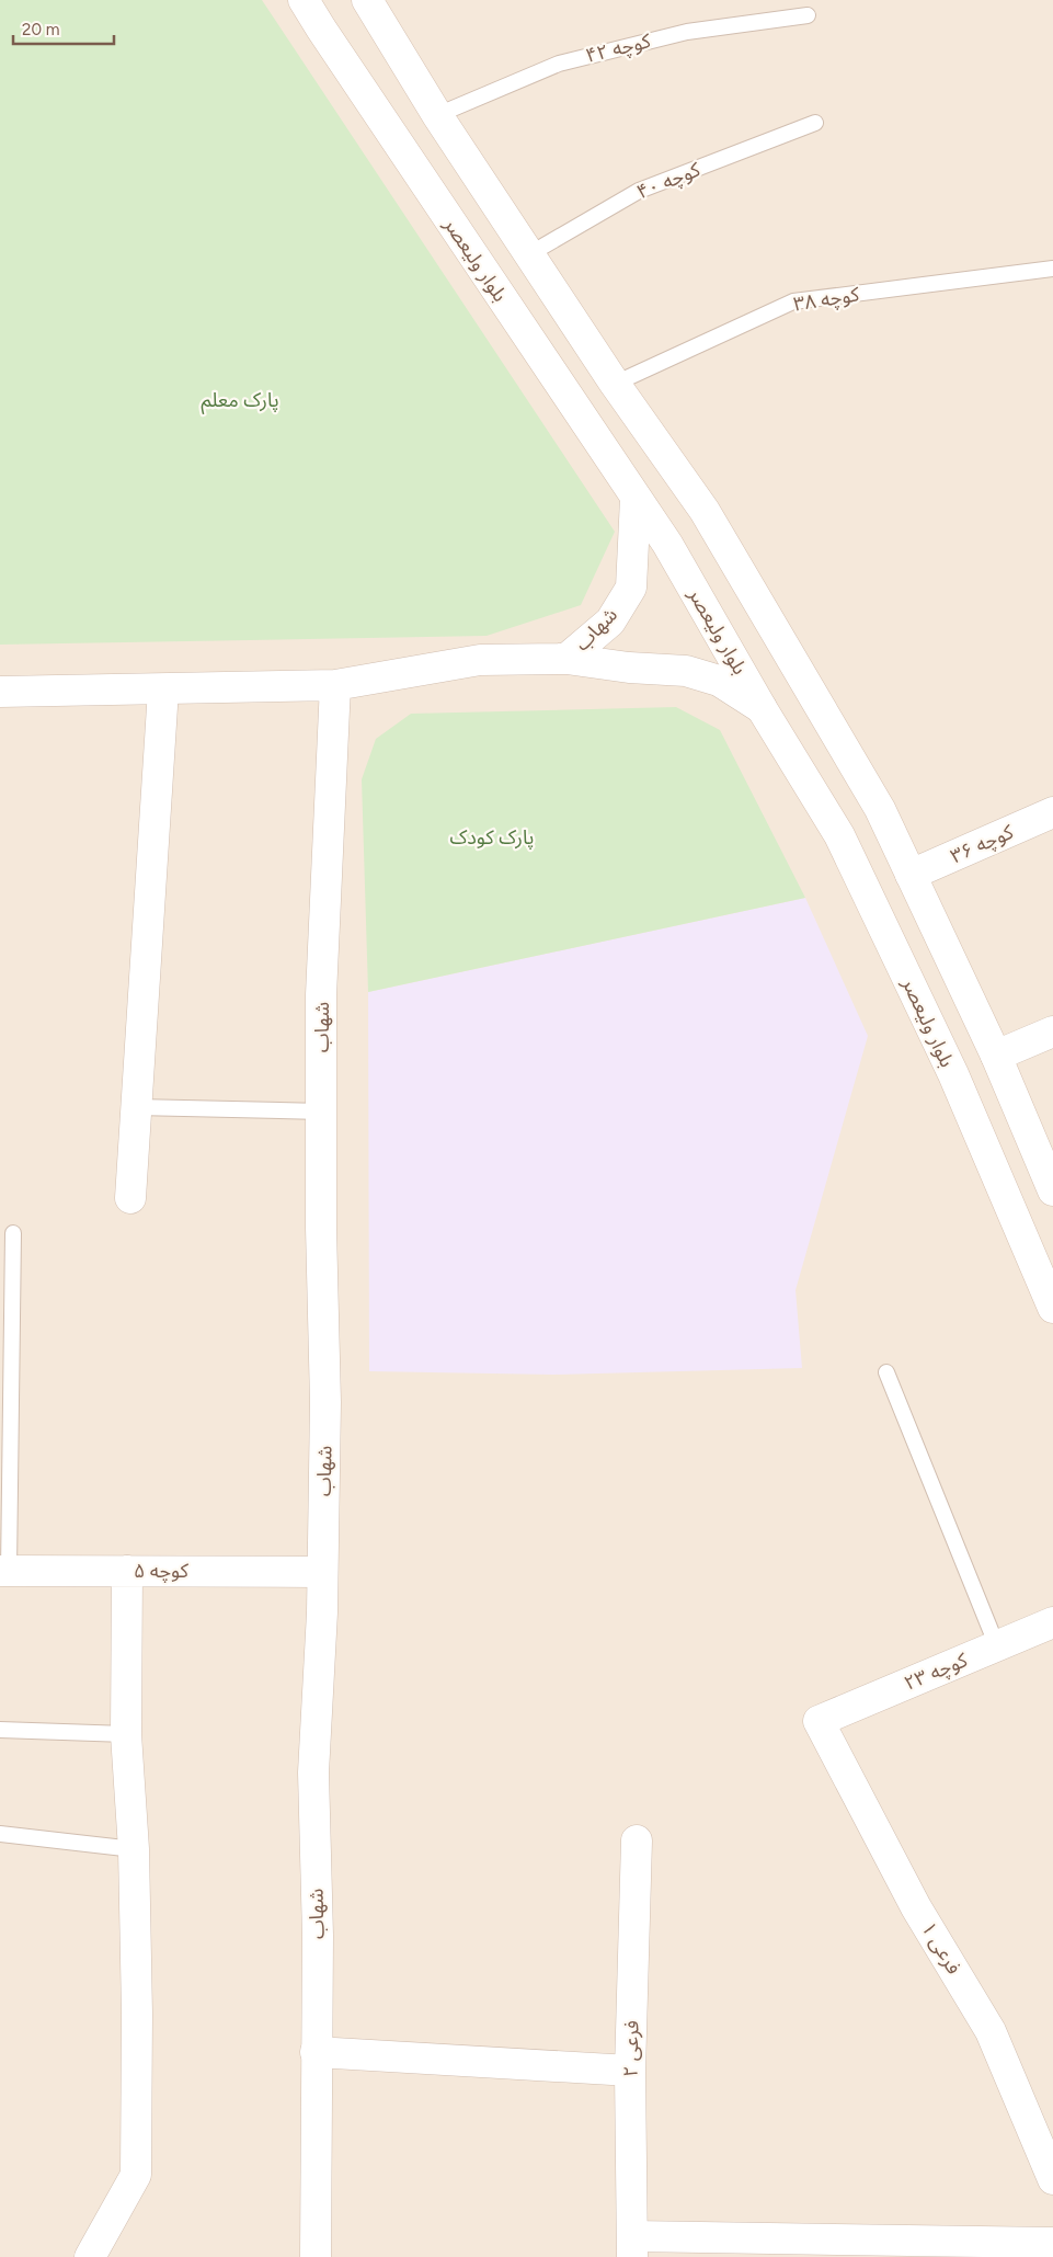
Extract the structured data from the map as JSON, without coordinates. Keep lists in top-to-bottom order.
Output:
{
  "streets": {
    "street": [
      "بلوار ولیعصر",
      "شهاب",
      "۳۶ کوچه",
      "کوچه ۵",
      "کوچه ۲۳",
      "فرعی ۱",
      "فرعی ۲"
    ],
    "lane": ["کوچه ۴۲", "کوچه ۴۰", "کوچه ۳۸"]
  },
  "crossings": [
    ["بلوار ولیعصر", "شهاب"],
    ["شهاب", "کوچه ۵"],
    ["کوچه ۲۳", "فرعی ۱"]
  ],
  "parks": ["پارک معلم", "پارک کودک"],
  "scale_bar": "20 m"
}
